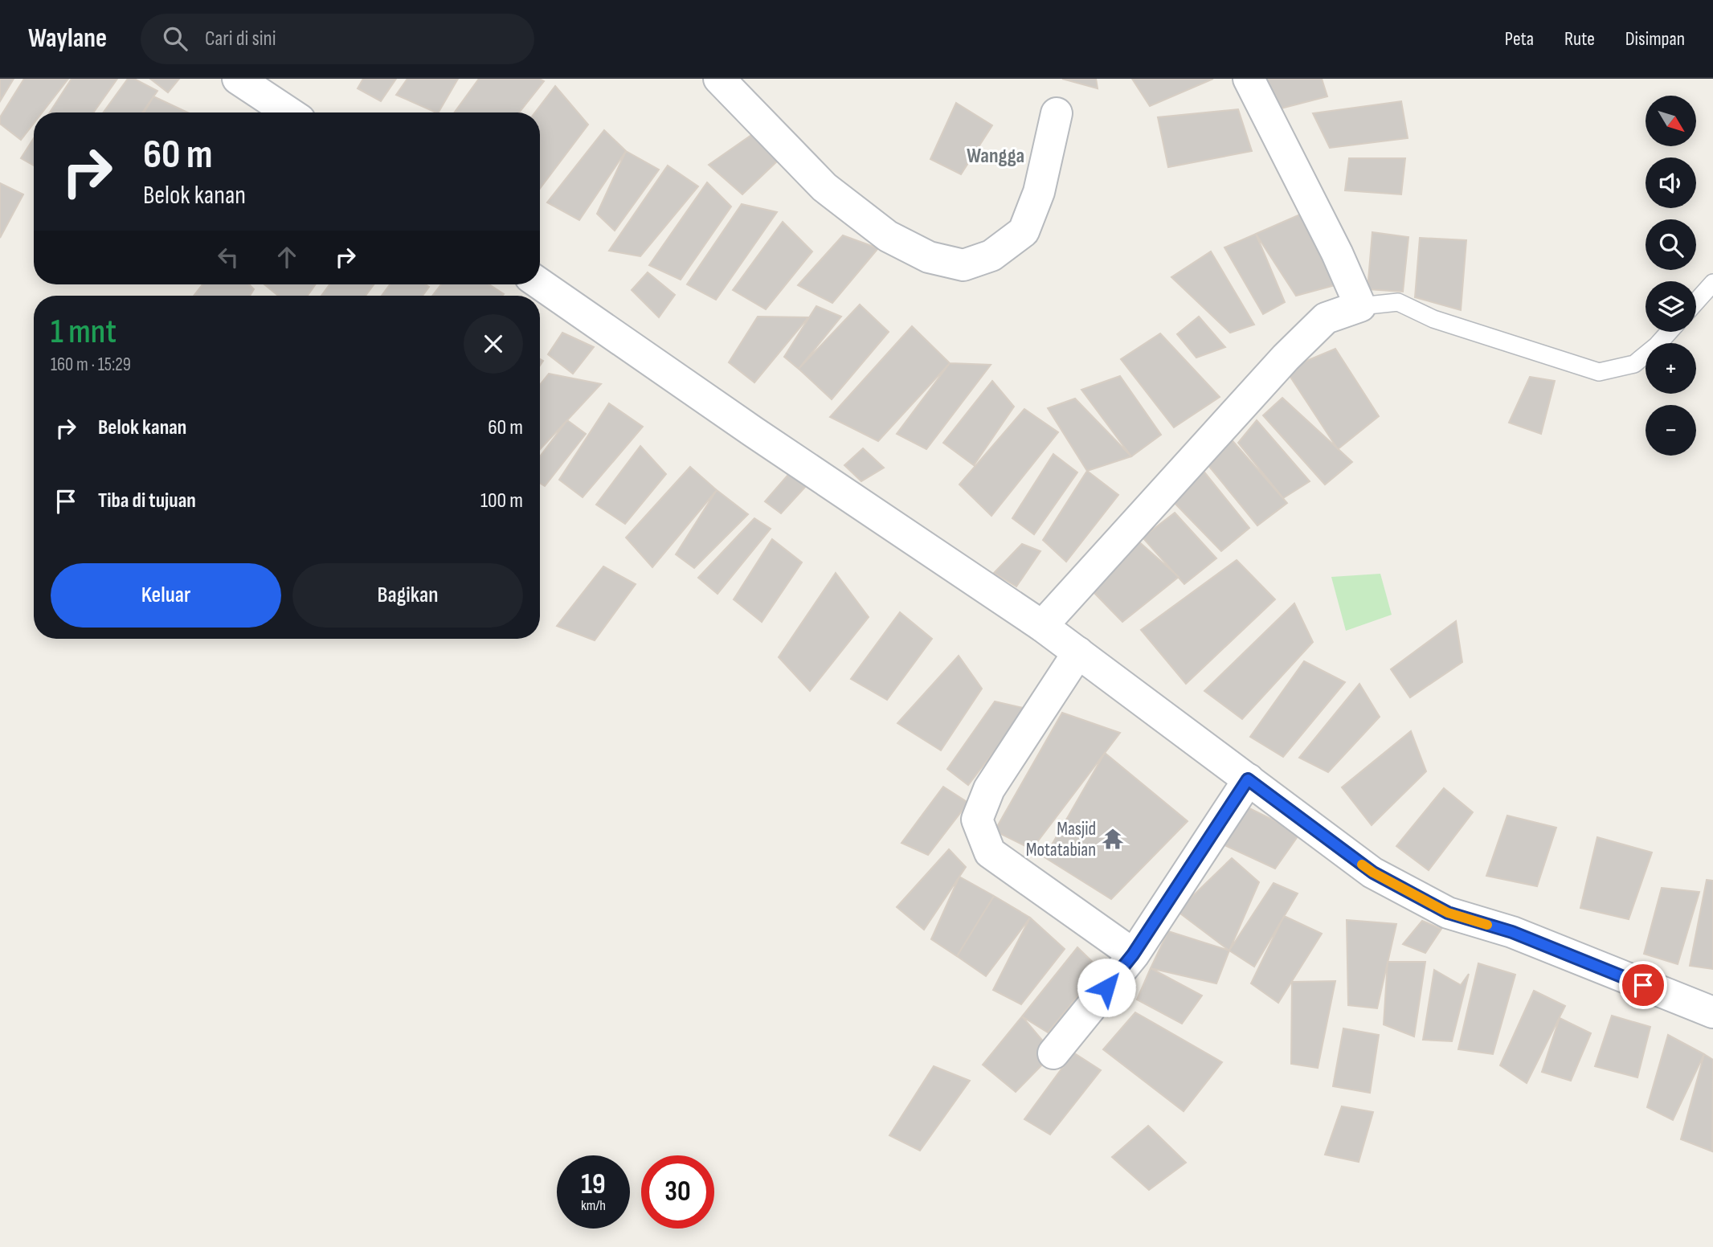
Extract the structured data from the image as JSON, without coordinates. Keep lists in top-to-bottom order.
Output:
{
  "districts": ["Wangga"],
  "places": {
    "temple": ["Masjid Motatabian"]
  },
  "north": "bottom right",
  "page": {
    "header": "Waylane",
    "search": "Cari di sini",
    "nav": ["Peta", "Rute", "Disimpan"],
    "map_buttons": ["+", "−"],
    "turn": ["60 m", "Belok kanan"],
    "heading": ["1 mnt", "160 m · 15:29"],
    "list": [
      {
        "name": "Belok kanan",
        "value": "60 m"
      },
      {
        "name": "Tiba di tujuan",
        "value": "100 m"
      }
    ],
    "buttons": ["Keluar", "Bagikan"],
    "speed": "19 km/h",
    "limit": "30"
  }
}
